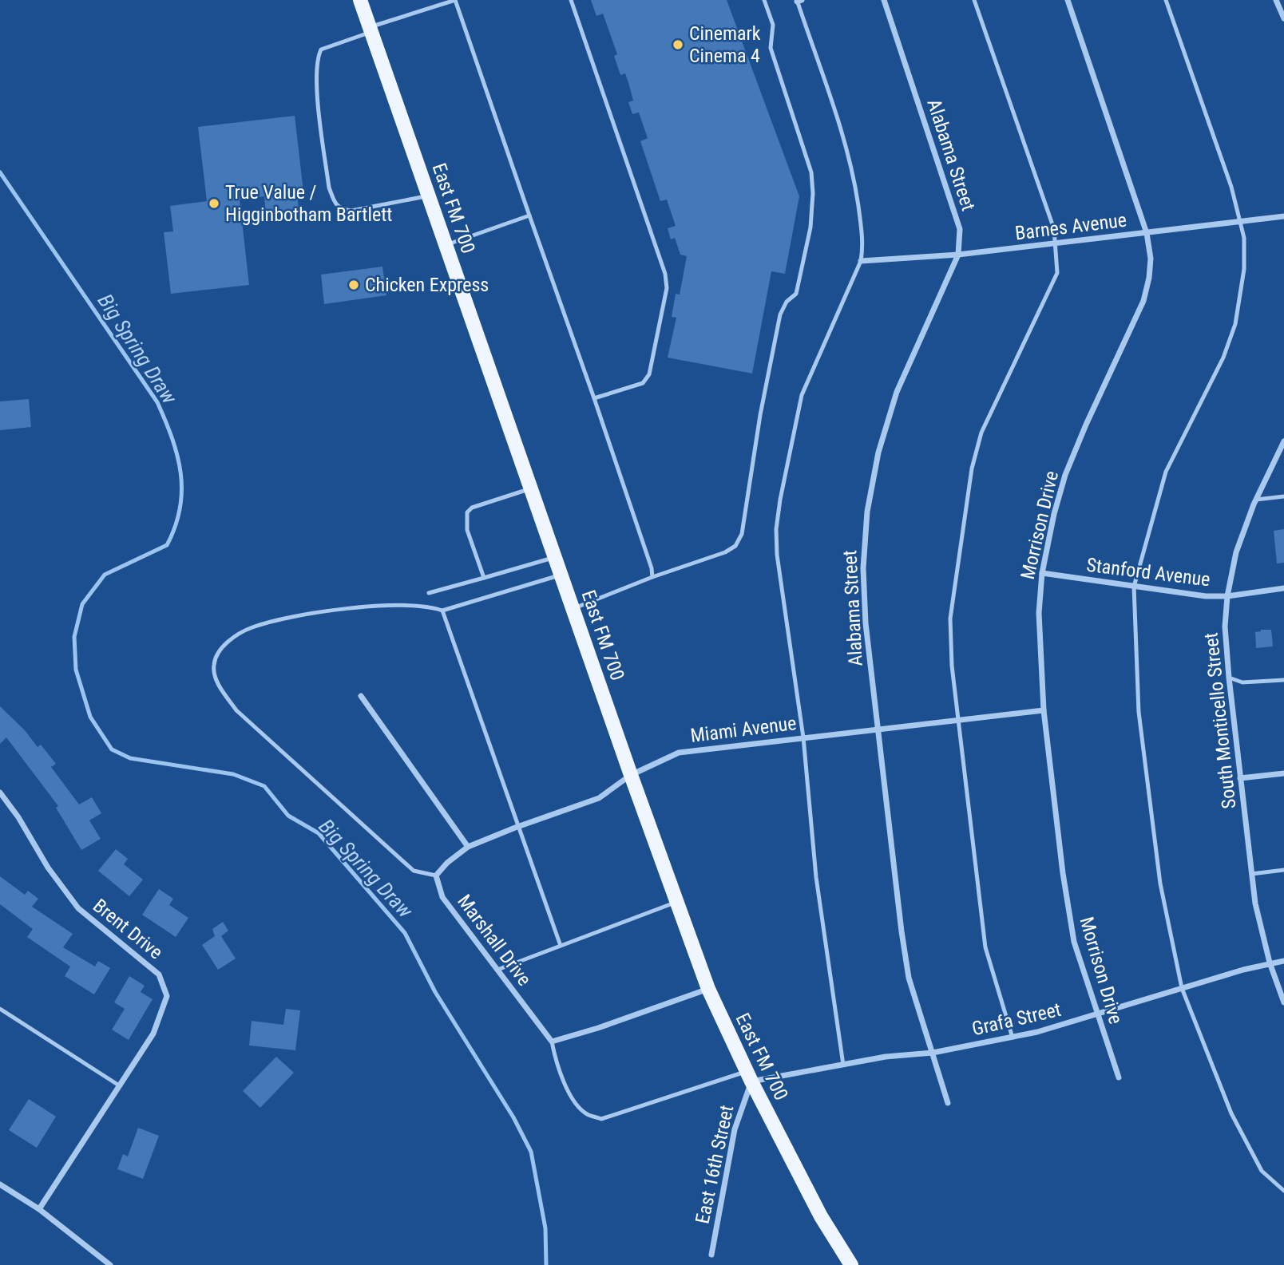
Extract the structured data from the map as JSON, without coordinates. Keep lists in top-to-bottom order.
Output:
{
  "streets": {
    "main road": ["East FM 700"],
    "street": [
      "Alabama Street",
      "Barnes Avenue",
      "Morrison Drive",
      "Stanford Avenue",
      "South Monticello Street",
      "Miami Avenue",
      "Brent Drive",
      "Marshall Drive",
      "Grafa Street",
      "East 16th Street"
    ]
  },
  "crossings": [
    ["Alabama Street", "Barnes Avenue"],
    ["Alabama Street", "Miami Avenue"],
    ["Alabama Street", "Grafa Street"],
    ["East FM 700", "Miami Avenue"],
    ["East FM 700", "Grafa Street"],
    ["East FM 700", "East 16th Street"],
    ["Barnes Avenue", "Morrison Drive"],
    ["Morrison Drive", "Stanford Avenue"],
    ["Morrison Drive", "Miami Avenue"],
    ["Morrison Drive", "Grafa Street"],
    ["Stanford Avenue", "South Monticello Street"],
    ["South Monticello Street", "Grafa Street"],
    ["Grafa Street", "East 16th Street"]
  ],
  "water": ["Big Spring Draw"],
  "places": ["Cinemark Cinema 4", "True Value / Higginbotham Bartlett", "Chicken Express"]
}
